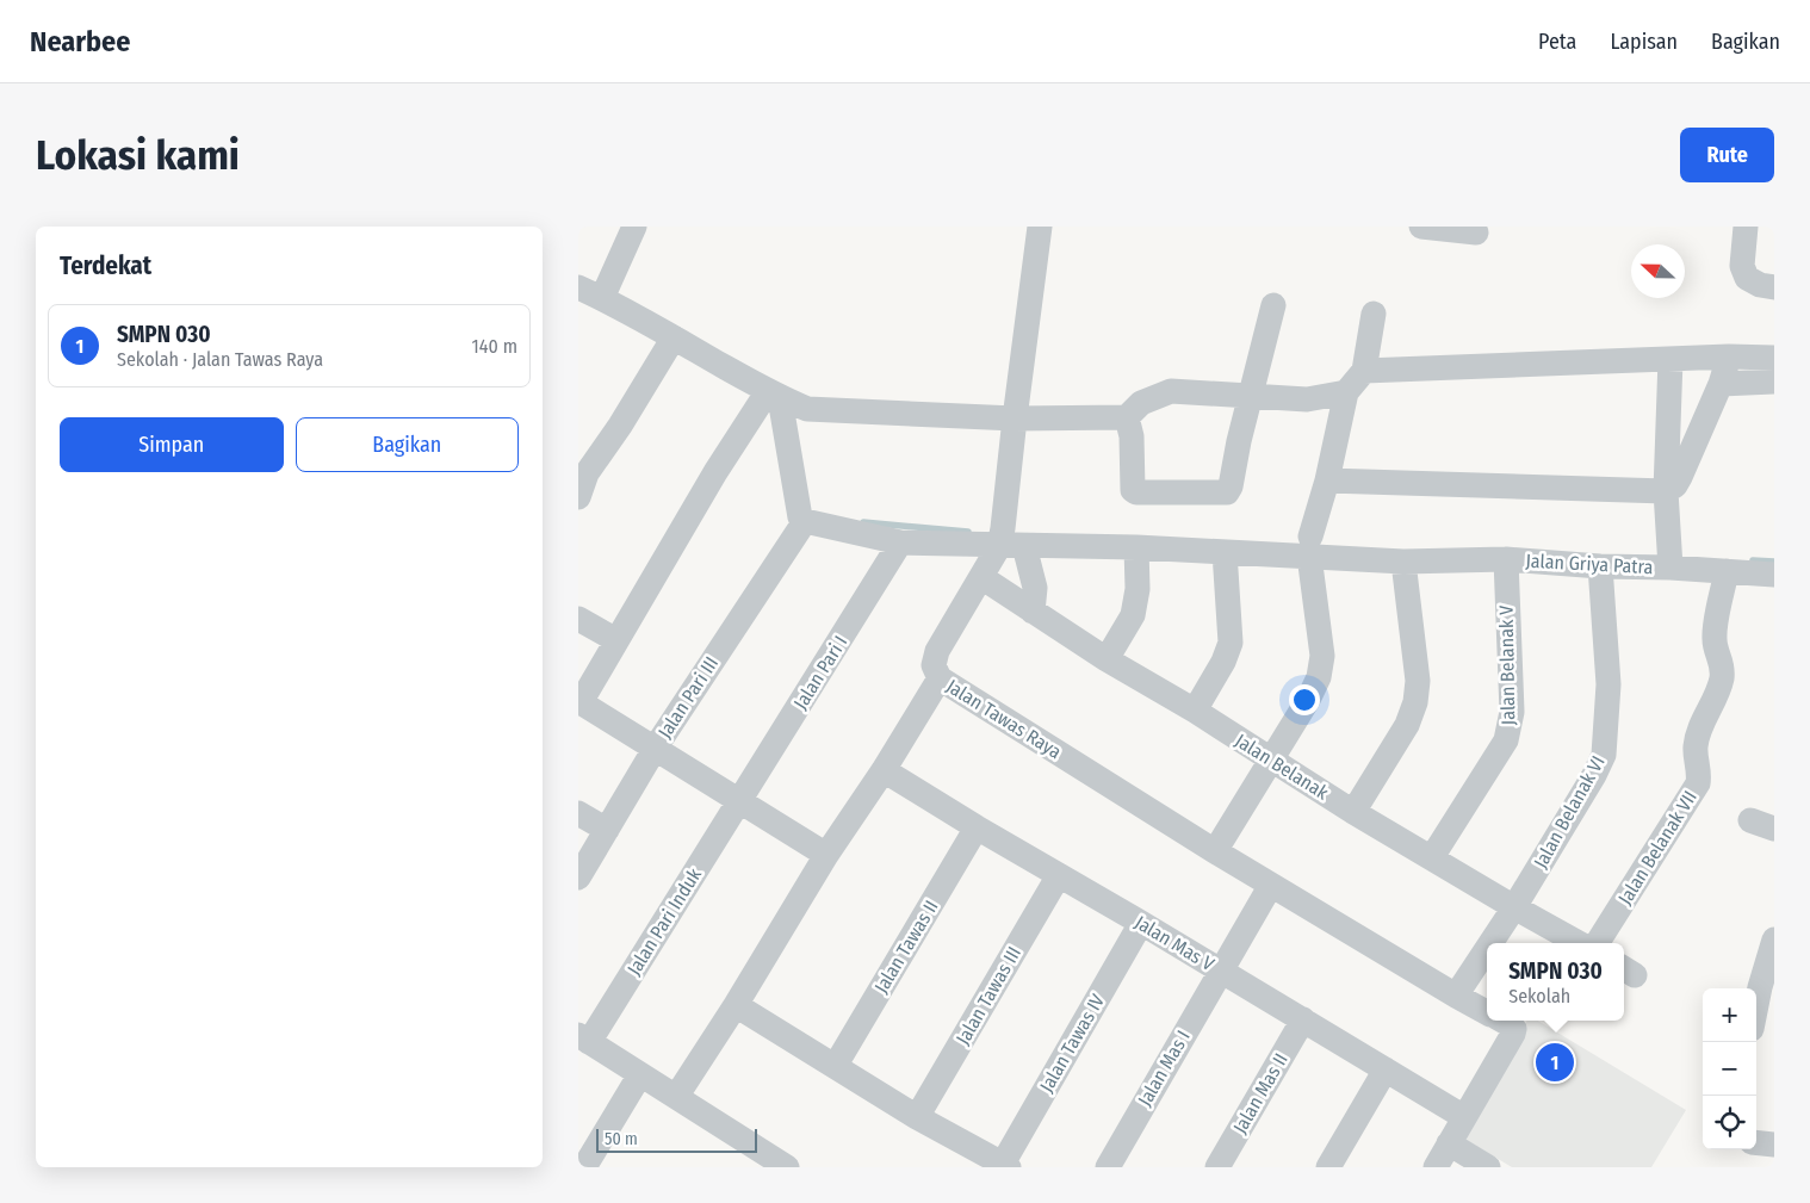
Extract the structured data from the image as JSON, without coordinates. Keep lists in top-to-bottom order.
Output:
{
  "streets": {
    "street": [
      "Jalan Griya Patra",
      "Jalan Belanak V",
      "Jalan Pari I",
      "Jalan Pari III",
      "Jalan Tawas Raya",
      "Jalan Belanak",
      "Jalan Belanak VI",
      "Jalan Belanak VII",
      "Jalan Pari Induk",
      "Jalan Mas V",
      "Jalan Tawas II",
      "Jalan Tawas III",
      "Jalan Tawas IV",
      "Jalan Mas I",
      "Jalan Mas II"
    ]
  },
  "crossings": [
    ["Jalan Griya Patra", "Jalan Belanak V"],
    ["Jalan Griya Patra", "Jalan Pari I"],
    ["Jalan Griya Patra", "Jalan Pari III"],
    ["Jalan Griya Patra", "Jalan Belanak VI"],
    ["Jalan Griya Patra", "Jalan Belanak VII"],
    ["Jalan Belanak V", "Jalan Belanak"],
    ["Jalan Pari I", "Jalan Pari Induk"],
    ["Jalan Tawas Raya", "Jalan Belanak VI"],
    ["Jalan Tawas Raya", "Jalan Mas V"],
    ["Jalan Tawas Raya", "Jalan Mas I"],
    ["Jalan Belanak", "Jalan Belanak VI"],
    ["Jalan Mas V", "Jalan Tawas II"],
    ["Jalan Mas V", "Jalan Tawas III"],
    ["Jalan Mas V", "Jalan Tawas IV"],
    ["Jalan Mas V", "Jalan Mas I"],
    ["Jalan Mas V", "Jalan Mas II"]
  ],
  "scale_bar": "50 m",
  "north": "left",
  "page": {
    "header": "Nearbee",
    "nav": ["Peta", "Lapisan", "Bagikan"],
    "buttons": [
      "Rute",
      ["Simpan", "Bagikan"]
    ],
    "title": "Lokasi kami",
    "heading": "Terdekat",
    "list": [
      {
        "mark": "1",
        "name": "SMPN 030",
        "note": "Sekolah · Jalan Tawas Raya",
        "value": "140 m"
      }
    ],
    "popup": ["SMPN 030", "Sekolah"],
    "map_buttons": ["+", "−"],
    "pins": "1",
    "scale": "50 m"
  }
}
